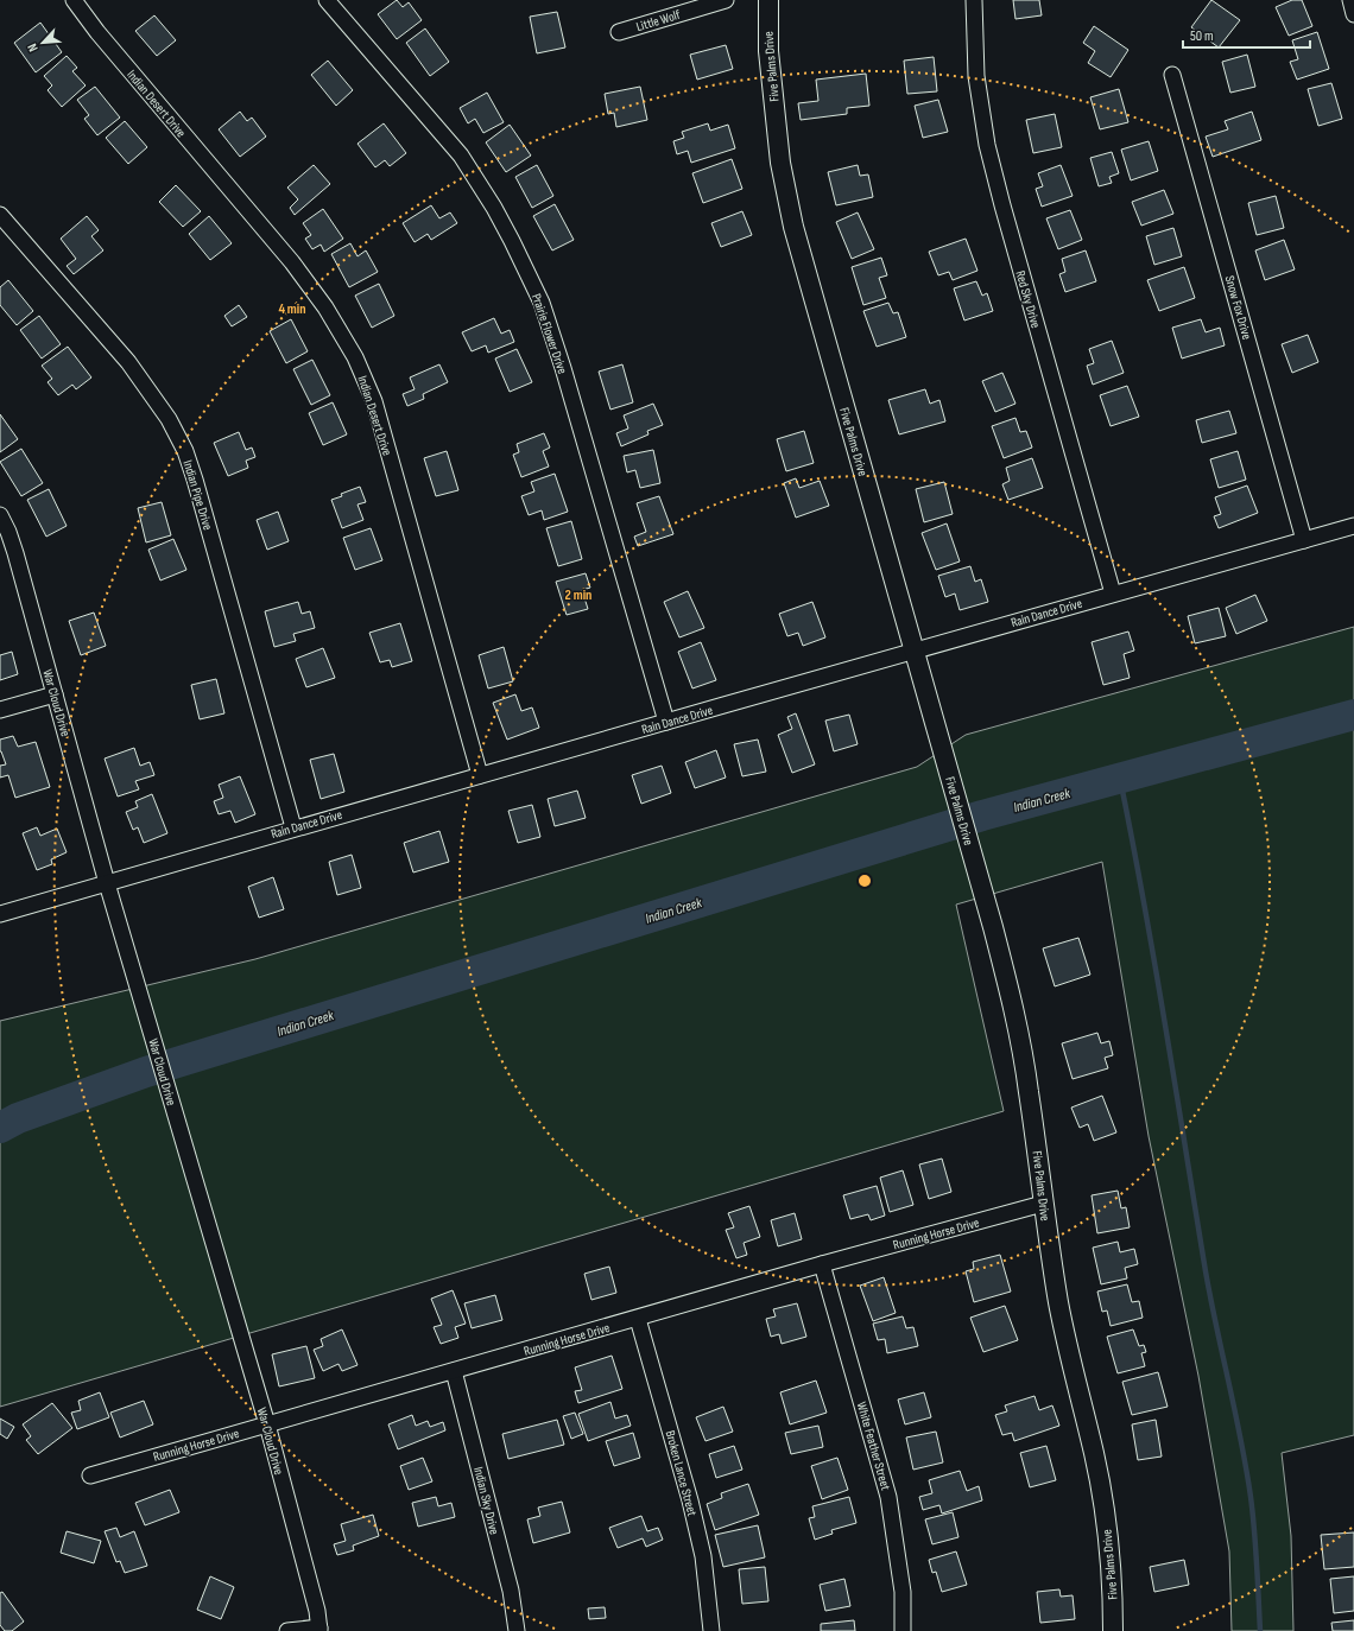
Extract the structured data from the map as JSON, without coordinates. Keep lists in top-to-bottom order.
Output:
{
  "streets": {
    "street": [
      "Little Wolf",
      "Five Palms Drive",
      "Indian Desert Drive",
      "Red Sky Drive",
      "Snow Fox Drive",
      "Prairie Flower Drive",
      "Indian Pipe Drive",
      "Rain Dance Drive",
      "War Cloud Drive",
      "Running Horse Drive",
      "White Feather Street",
      "Broken Lance Street",
      "Indian Sky Drive"
    ]
  },
  "crossings": [
    ["Five Palms Drive", "Rain Dance Drive"],
    ["Five Palms Drive", "Running Horse Drive"],
    ["Indian Desert Drive", "Rain Dance Drive"],
    ["Red Sky Drive", "Rain Dance Drive"],
    ["Snow Fox Drive", "Rain Dance Drive"],
    ["Prairie Flower Drive", "Rain Dance Drive"],
    ["Indian Pipe Drive", "Rain Dance Drive"],
    ["Rain Dance Drive", "War Cloud Drive"],
    ["War Cloud Drive", "Running Horse Drive"],
    ["Running Horse Drive", "White Feather Street"],
    ["Running Horse Drive", "Broken Lance Street"],
    ["Running Horse Drive", "Indian Sky Drive"]
  ],
  "water": ["Indian Creek"],
  "scale_bar": "50 m",
  "north": "bottom left",
  "rings": ["4 min", "2 min"]
}
